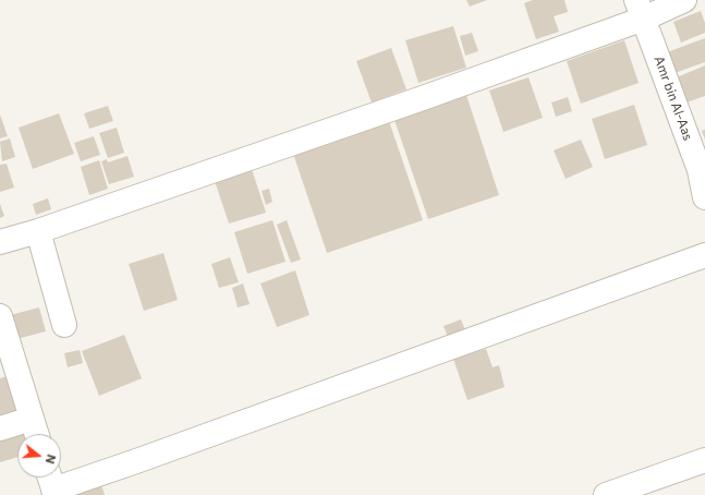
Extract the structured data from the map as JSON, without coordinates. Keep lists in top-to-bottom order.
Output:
{
  "streets": {
    "street": ["Amr bin Al-Aas"]
  },
  "north": "right"
}
